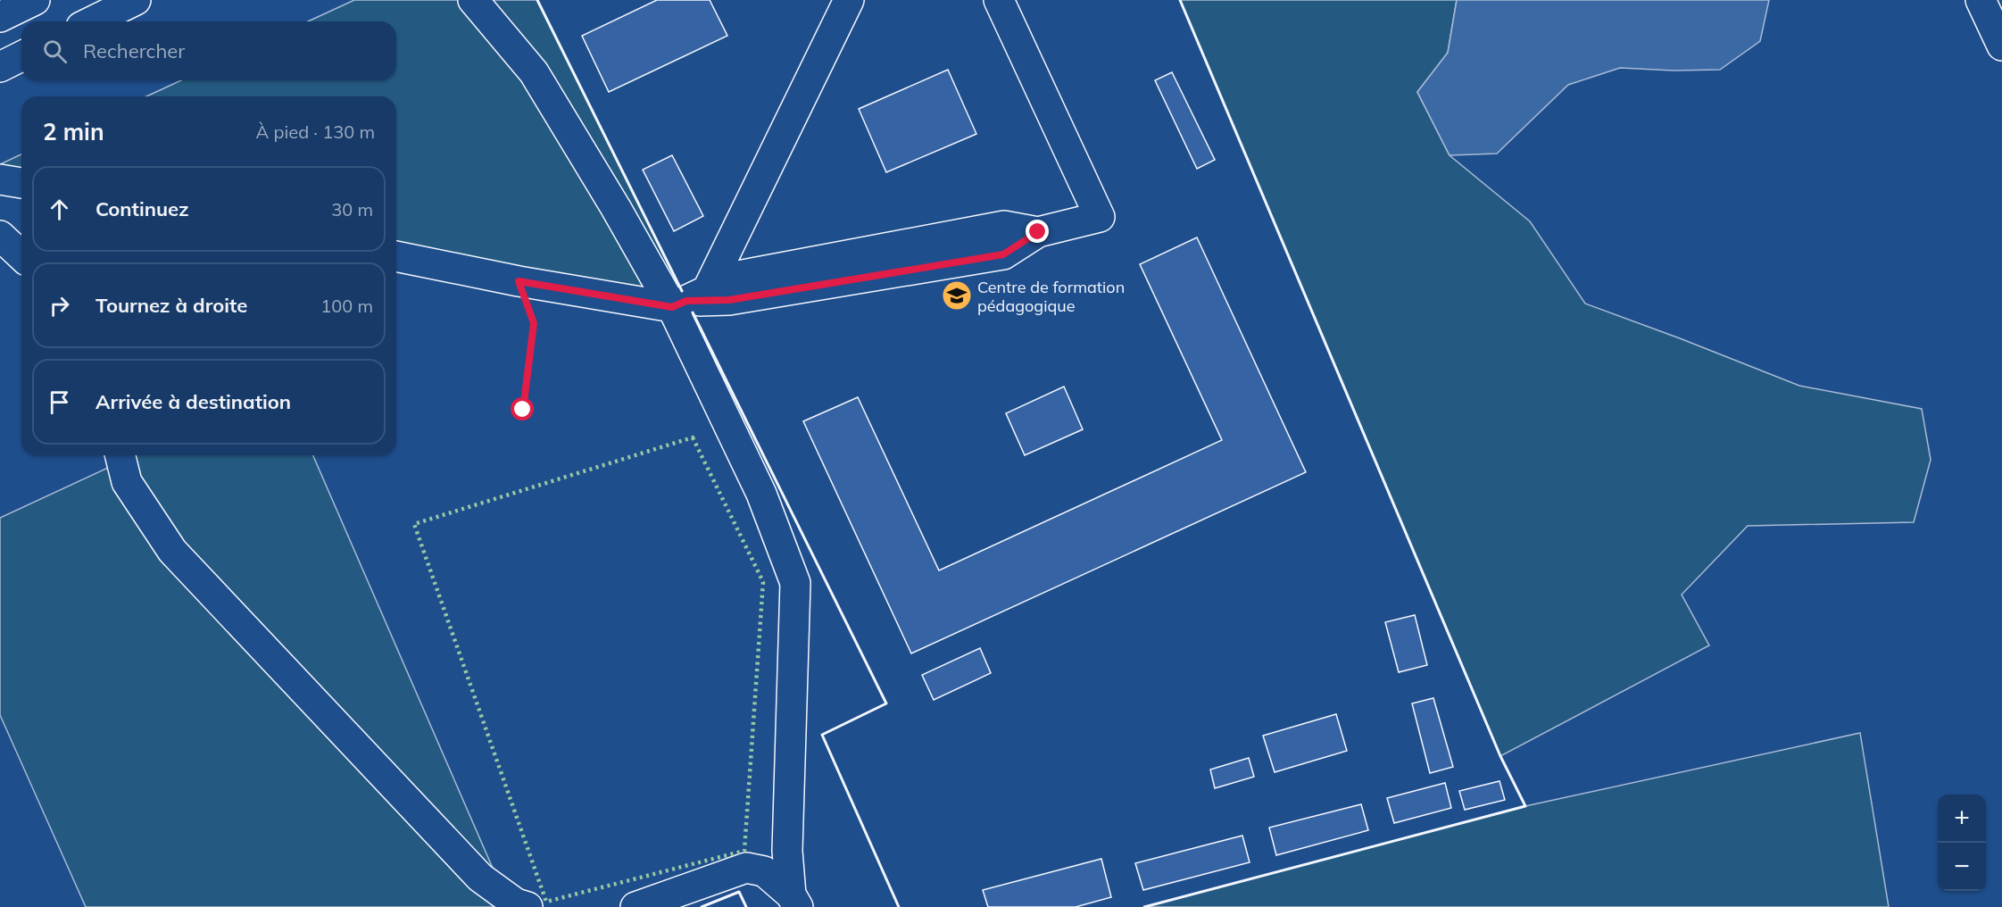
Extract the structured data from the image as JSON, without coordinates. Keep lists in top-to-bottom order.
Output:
{
  "places": {
    "school or university": ["Centre de formation pédagogique"]
  },
  "page": {
    "search": "Rechercher",
    "heading": ["2 min", "À pied · 130 m"],
    "list": [
      ["Continuez", "30 m"],
      ["Tournez à droite", "100 m"],
      "Arrivée à destination"
    ],
    "map_buttons": ["+", "−"]
  }
}
